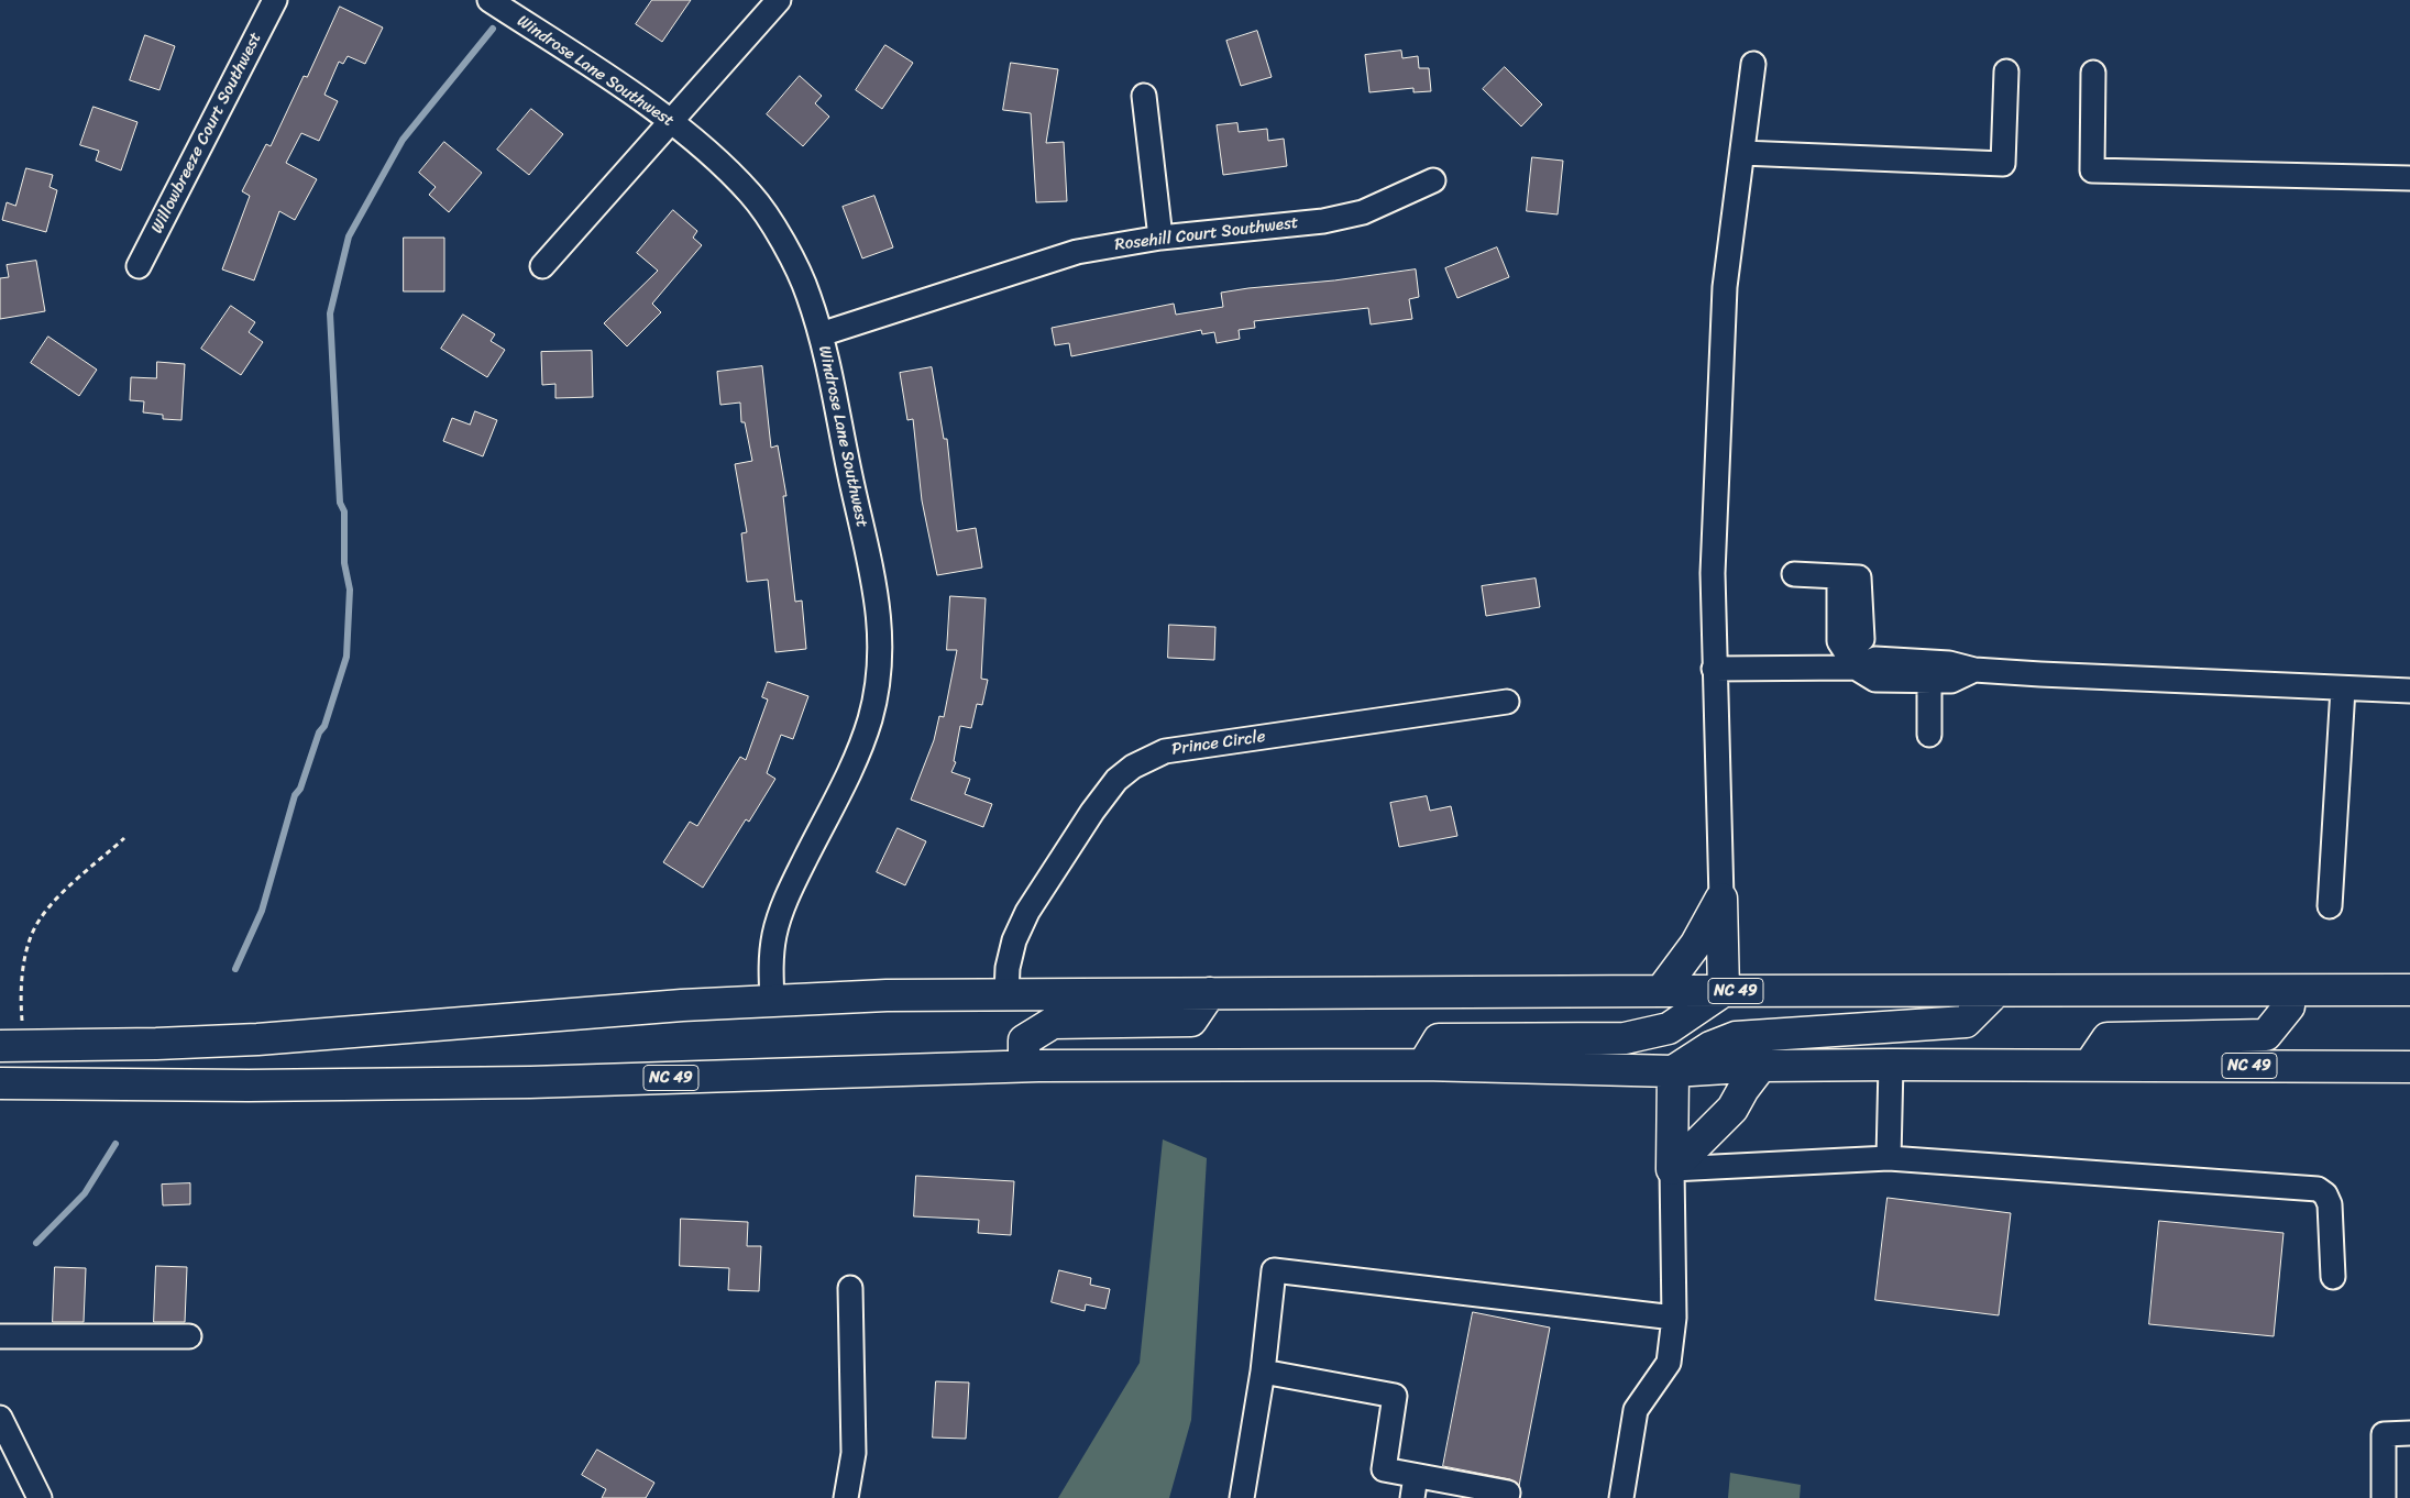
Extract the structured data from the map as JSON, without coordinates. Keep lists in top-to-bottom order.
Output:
{
  "streets": {
    "highway": ["NC 49"],
    "street": [
      "Windrose Lane Southwest",
      "Willowbreeze Court Southwest",
      "Rosehill Court Southwest",
      "Prince Circle"
    ]
  },
  "crossings": [
    ["Windrose Lane Southwest", "Rosehill Court Southwest"],
    ["Windrose Lane Southwest", "NC 49"],
    ["Prince Circle", "NC 49"]
  ]
}
